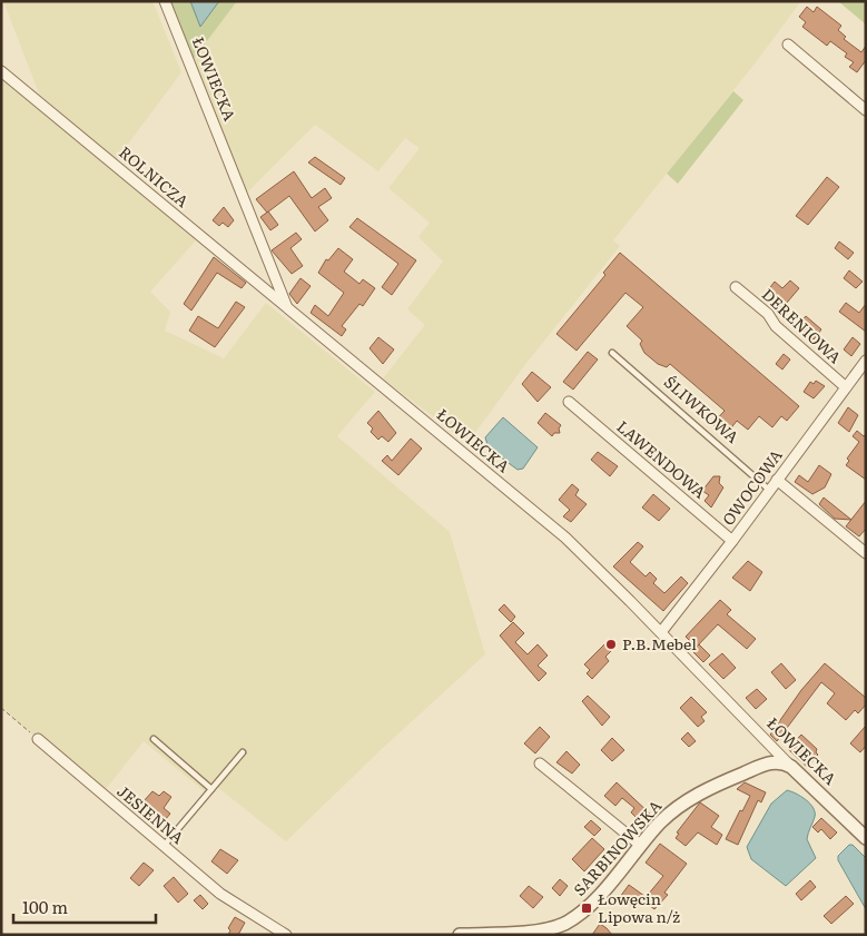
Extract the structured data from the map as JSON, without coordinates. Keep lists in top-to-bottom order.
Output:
{
  "streets": {
    "street": [
      "ŁOWIECKA",
      "ROLNICZA",
      "DERENIOWA",
      "LAWENDOWA",
      "OWOCOWA",
      "JESIENNA",
      "SARBINOWSKA"
    ],
    "lane": ["ŚLIWKOWA"]
  },
  "crossings": [
    ["ŁOWIECKA", "ROLNICZA"],
    ["ŁOWIECKA", "OWOCOWA"],
    ["ŁOWIECKA", "SARBINOWSKA"],
    ["DERENIOWA", "OWOCOWA"],
    ["ŚLIWKOWA", "OWOCOWA"],
    ["LAWENDOWA", "OWOCOWA"]
  ],
  "places": {
    "other": ["P.B.Mebel"],
    "transit": ["Łowęcin Lipowa n/ż"]
  },
  "scale_bar": "100 m"
}
